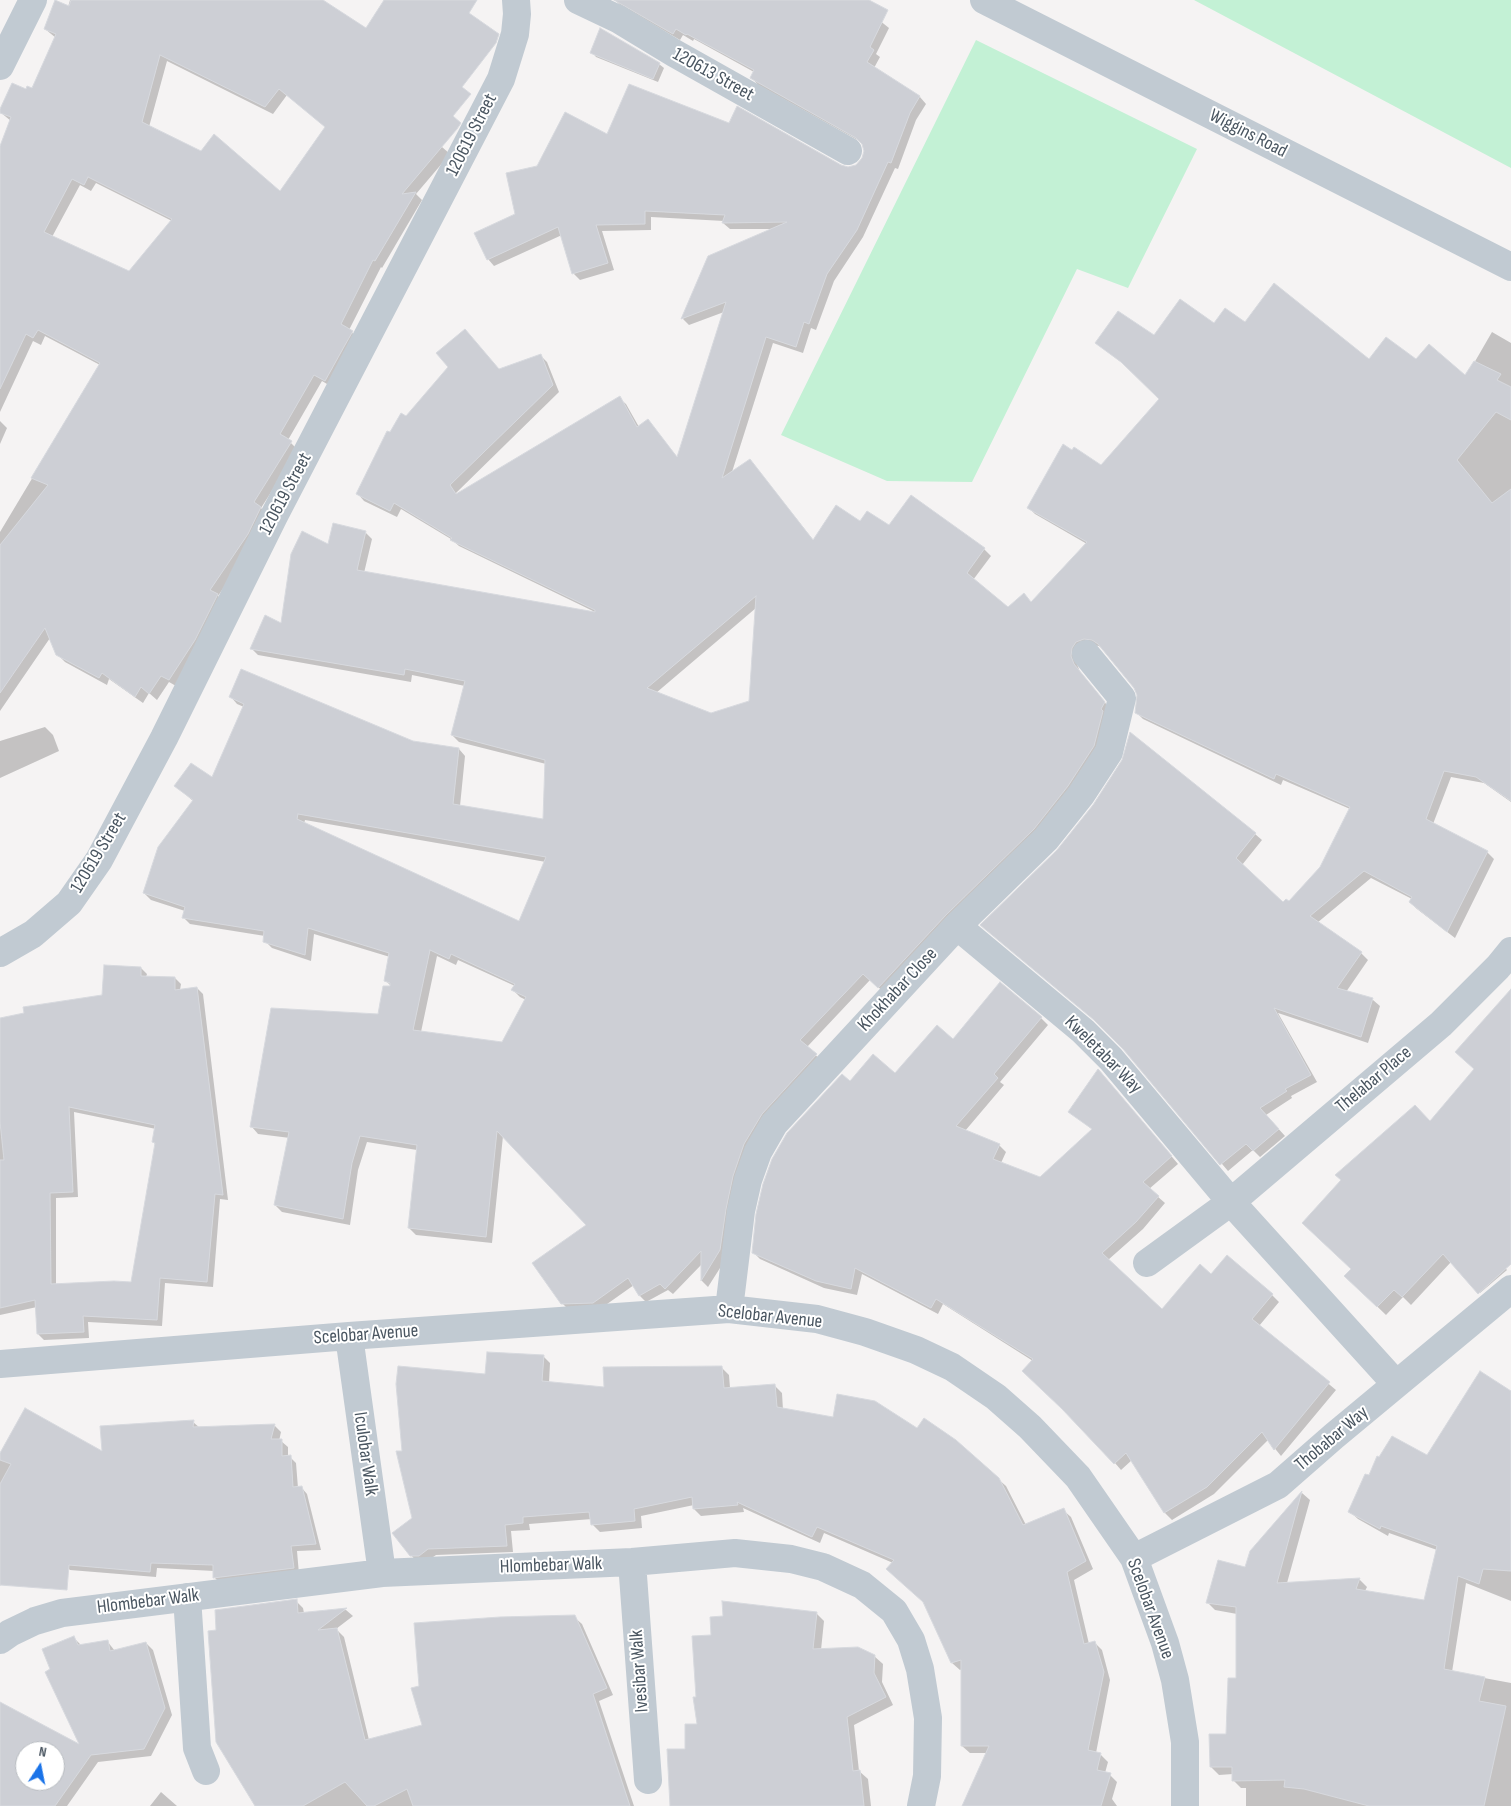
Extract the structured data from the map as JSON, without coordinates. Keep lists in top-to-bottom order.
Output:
{
  "streets": {
    "street": [
      "120613 Street",
      "Wiggins Road",
      "120619 Street",
      "Khokhabar Close",
      "Kweletabar Way",
      "Thelabar Place",
      "Scelobar Avenue",
      "Thobabar Way",
      "Iculobar Walk",
      "Hlombebar Walk",
      "Ivesibar Walk"
    ]
  },
  "crossings": [
    ["Khokhabar Close", "Kweletabar Way"],
    ["Khokhabar Close", "Scelobar Avenue"],
    ["Kweletabar Way", "Thelabar Place"],
    ["Scelobar Avenue", "Thobabar Way"],
    ["Scelobar Avenue", "Iculobar Walk"],
    ["Iculobar Walk", "Hlombebar Walk"],
    ["Hlombebar Walk", "Ivesibar Walk"]
  ],
  "north": "top"
}
